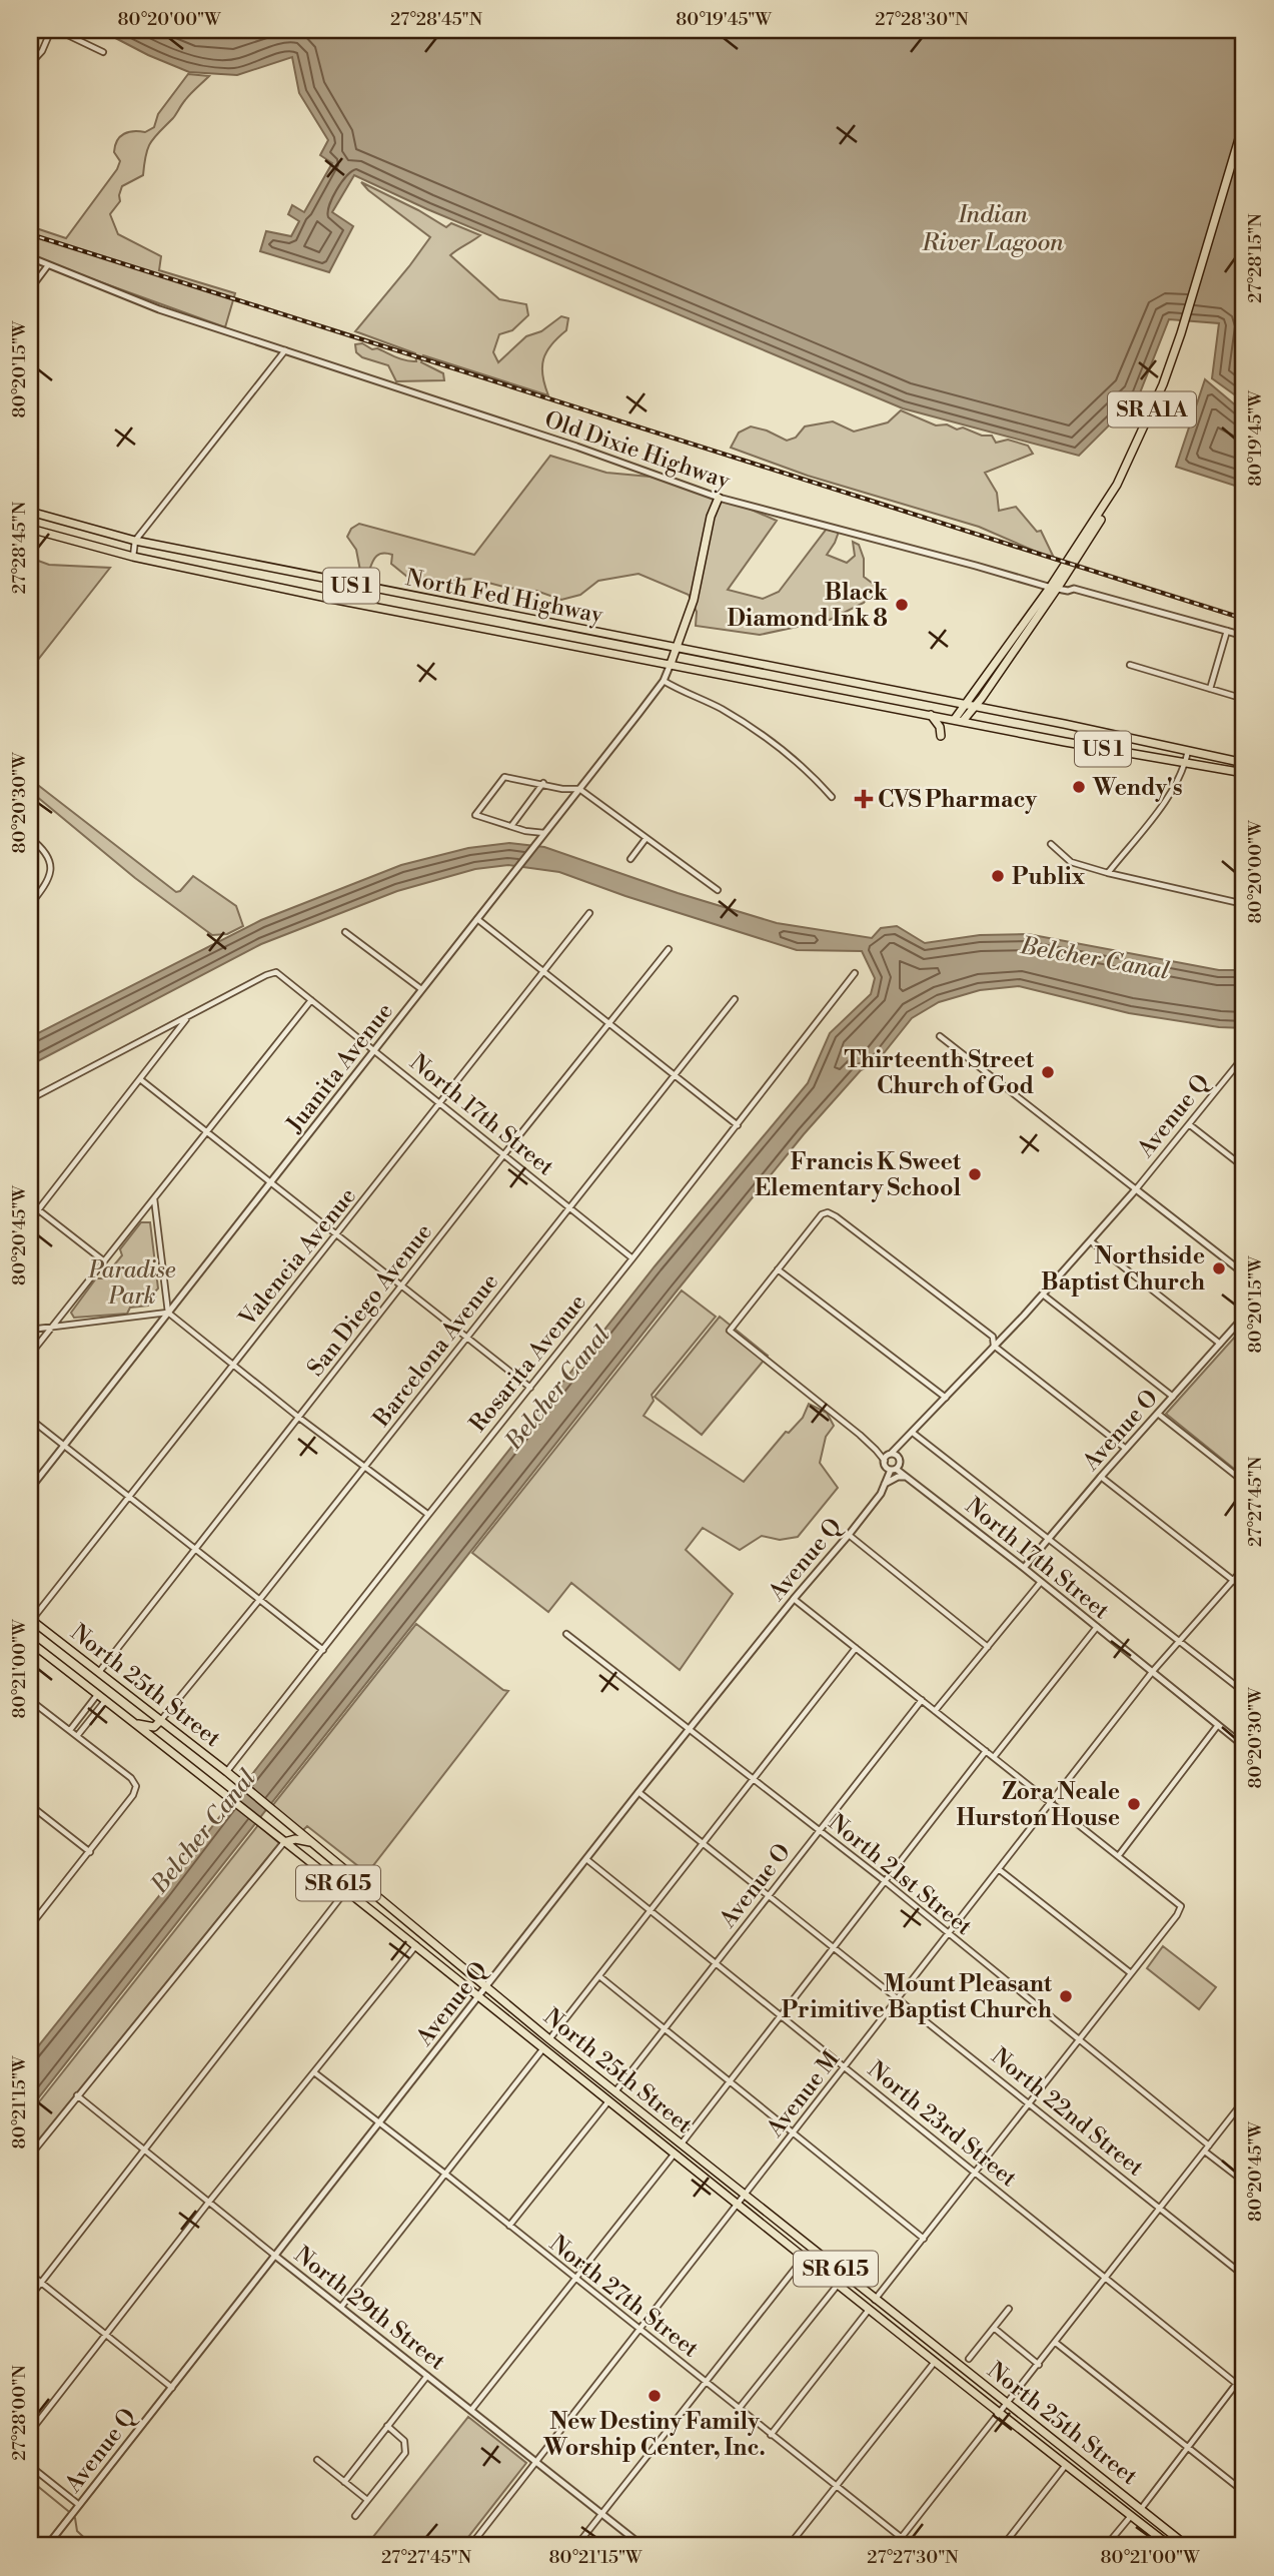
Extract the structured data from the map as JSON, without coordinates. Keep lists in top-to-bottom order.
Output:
{
  "streets": {
    "main road": [
      "SR A1A",
      "US 1",
      "North Fed Highway",
      "North 25th Street",
      "SR 615"
    ],
    "street": [
      "Old Dixie Highway",
      "Juanita Avenue",
      "North 17th Street",
      "Avenue Q",
      "Valencia Avenue",
      "San Diego Avenue",
      "Barcelona Avenue",
      "Rosarita Avenue",
      "Avenue O",
      "North 21st Street",
      "Avenue M",
      "North 22nd Street",
      "North 23rd Street",
      "North 27th Street",
      "North 29th Street"
    ]
  },
  "crossings": [
    ["SR A1A", "US 1"],
    ["SR A1A", "North Fed Highway"],
    ["US 1", "North Fed Highway"],
    ["North Fed Highway", "Juanita Avenue"],
    ["Juanita Avenue", "North 17th Street"],
    ["North 17th Street", "Avenue Q"],
    ["North 17th Street", "Valencia Avenue"],
    ["North 17th Street", "San Diego Avenue"],
    ["North 17th Street", "Barcelona Avenue"],
    ["North 17th Street", "Rosarita Avenue"],
    ["North 17th Street", "Avenue O"],
    ["North 17th Street", "Avenue M"],
    ["Avenue Q", "North 25th Street"],
    ["Avenue Q", "North 21st Street"],
    ["Avenue Q", "North 22nd Street"],
    ["Avenue Q", "North 23rd Street"],
    ["Avenue Q", "North 27th Street"],
    ["Avenue Q", "North 29th Street"],
    ["Valencia Avenue", "North 25th Street"],
    ["San Diego Avenue", "North 25th Street"],
    ["Barcelona Avenue", "North 25th Street"],
    ["Rosarita Avenue", "North 25th Street"],
    ["Avenue O", "North 25th Street"],
    ["Avenue O", "North 21st Street"],
    ["Avenue O", "North 22nd Street"],
    ["Avenue O", "North 23rd Street"],
    ["North 25th Street", "Avenue M"],
    ["North 21st Street", "Avenue M"],
    ["Avenue M", "North 22nd Street"],
    ["Avenue M", "North 23rd Street"],
    ["Avenue M", "North 27th Street"],
    ["Avenue M", "North 29th Street"]
  ],
  "water": ["Indian River Lagoon", "Belcher Canal"],
  "parks": ["Paradise Park"],
  "places": {
    "other": [
      "Black Diamond Ink 8",
      "Wendy's",
      "Publix",
      "Thirteenth Street Church of God",
      "Francis K Sweet Elementary School",
      "Northside Baptist Church",
      "Zora Neale Hurston House",
      "Mount Pleasant Primitive Baptist Church",
      "New Destiny Family Worship Center, Inc."
    ],
    "health": ["CVS Pharmacy"]
  },
  "coordinates": [
    "80°20'00\"W",
    "27°28'45\"N",
    "80°19'45\"W",
    "27°28'30\"N",
    "27°28'15\"N",
    "80°20'15\"W",
    "80°20'30\"W",
    "80°20'45\"W",
    "27°27'45\"N",
    "80°21'00\"W",
    "80°21'15\"W",
    "27°28'00\"N",
    "27°27'30\"N"
  ]
}
